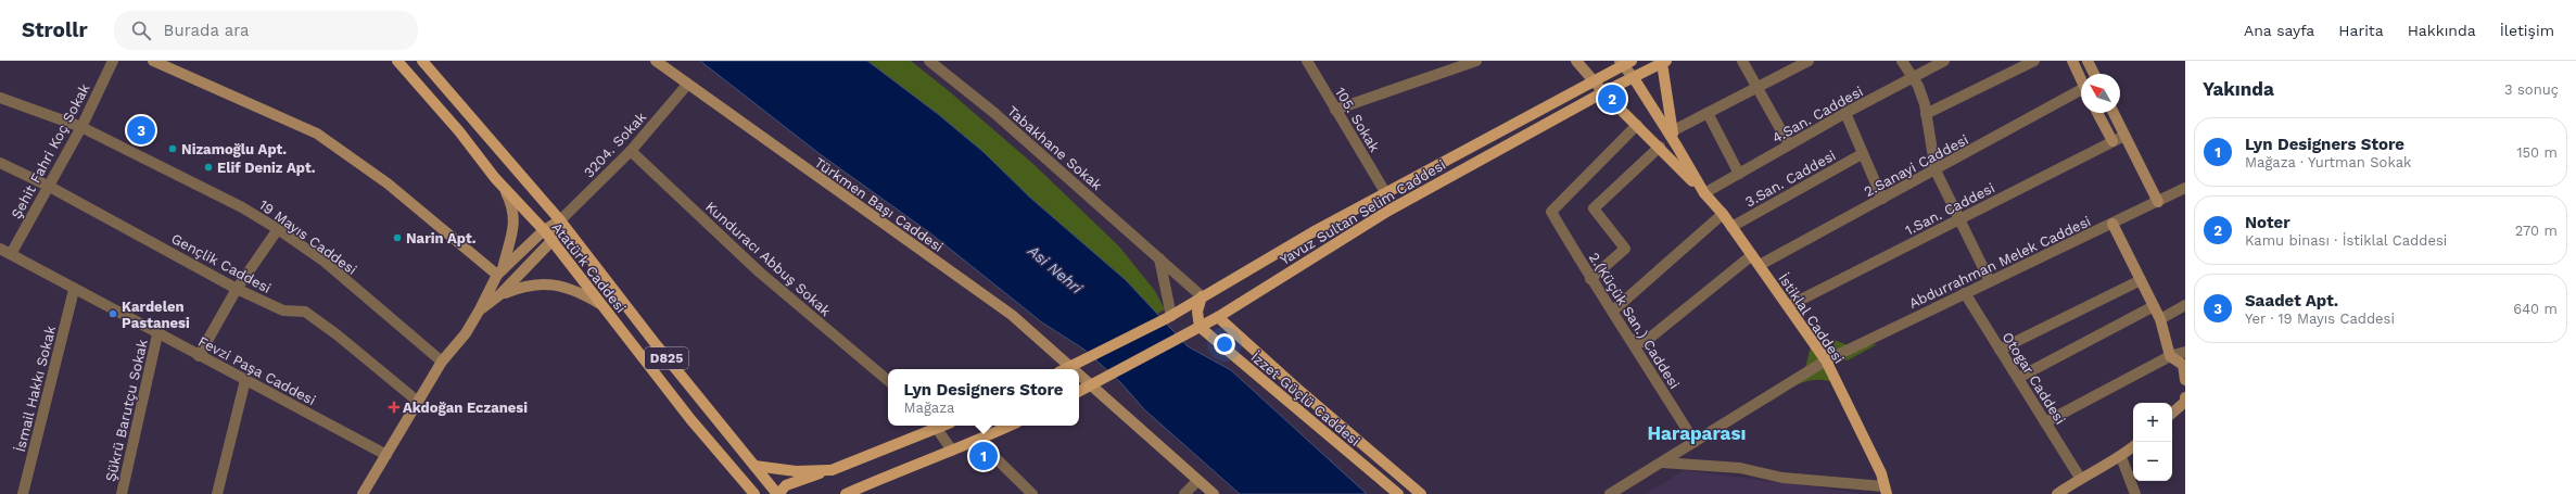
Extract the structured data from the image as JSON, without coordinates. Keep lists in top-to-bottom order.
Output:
{
  "streets": {
    "main road": [
      "Yavuz Sultan Selim Caddesi",
      "Atatürk Caddesi",
      "İstiklal Caddesi",
      "D825",
      "İzzet Güçlü Caddesi"
    ],
    "street": [
      "4.San. Caddesi",
      "105. Sokak",
      "3204. Sokak",
      "Tabakhane Sokak",
      "Şehit Fahri Koç Sokak",
      "2.Sanayi Caddesi",
      "3.San. Caddesi",
      "Türkmen Başı Caddesi",
      "1.San. Caddesi",
      "19 Mayıs Caddesi",
      "Kunduracı Abbuş Sokak",
      "Abdurrahman Melek Caddesi",
      "Gençlik Caddesi",
      "2.(Küçük San.) Caddesi",
      "Fevzi Paşa Caddesi",
      "Otogar Caddesi",
      "İsmail Hakkı Sokak",
      "Şükrü Barutçu Sokak"
    ]
  },
  "crossings": [
    ["4.San. Caddesi", "İstiklal Caddesi"],
    ["105. Sokak", "Yavuz Sultan Selim Caddesi"],
    ["3204. Sokak", "Türkmen Başı Caddesi"],
    ["3204. Sokak", "Kunduracı Abbuş Sokak"],
    ["3204. Sokak", "Atatürk Caddesi"],
    ["Tabakhane Sokak", "Yavuz Sultan Selim Caddesi"],
    ["Şehit Fahri Koç Sokak", "19 Mayıs Caddesi"],
    ["Şehit Fahri Koç Sokak", "Gençlik Caddesi"],
    ["Şehit Fahri Koç Sokak", "Fevzi Paşa Caddesi"],
    ["2.Sanayi Caddesi", "İstiklal Caddesi"],
    ["3.San. Caddesi", "İstiklal Caddesi"],
    ["Türkmen Başı Caddesi", "Yavuz Sultan Selim Caddesi"],
    ["1.San. Caddesi", "İstiklal Caddesi"],
    ["Yavuz Sultan Selim Caddesi", "İstiklal Caddesi"],
    ["Yavuz Sultan Selim Caddesi", "İzzet Güçlü Caddesi"],
    ["Abdurrahman Melek Caddesi", "İstiklal Caddesi"],
    ["Abdurrahman Melek Caddesi", "2.(Küçük San.) Caddesi"],
    ["Abdurrahman Melek Caddesi", "Otogar Caddesi"],
    ["İstiklal Caddesi", "2.(Küçük San.) Caddesi"],
    ["Fevzi Paşa Caddesi", "İsmail Hakkı Sokak"],
    ["Fevzi Paşa Caddesi", "Şükrü Barutçu Sokak"]
  ],
  "districts": ["Haraparası"],
  "water": ["Asi Nehri"],
  "places": {
    "other": [
      "Nizamoğlu Apt.",
      "Elif Deniz Apt.",
      "Narin Apt.",
      "Kardelen Pastanesi"
    ],
    "health": ["Akdoğan Eczanesi"]
  },
  "north": "top left",
  "page": {
    "header": "Strollr",
    "search": "Burada ara",
    "nav": [
      "Ana sayfa",
      "Harita",
      "Hakkında",
      "İletişim"
    ],
    "heading": ["Yakında", "3 sonuç"],
    "pins": ["2", "3", "1"],
    "list": [
      {
        "mark": "1",
        "name": "Lyn Designers Store",
        "note": "Mağaza · Yurtman Sokak",
        "value": "150 m"
      },
      {
        "mark": "2",
        "name": "Noter",
        "note": "Kamu binası · İstiklal Caddesi",
        "value": "270 m"
      },
      {
        "mark": "3",
        "name": "Saadet Apt.",
        "note": "Yer · 19 Mayıs Caddesi",
        "value": "640 m"
      }
    ],
    "popup": ["Lyn Designers Store", "Mağaza"],
    "map_buttons": ["+", "−"]
  }
}
